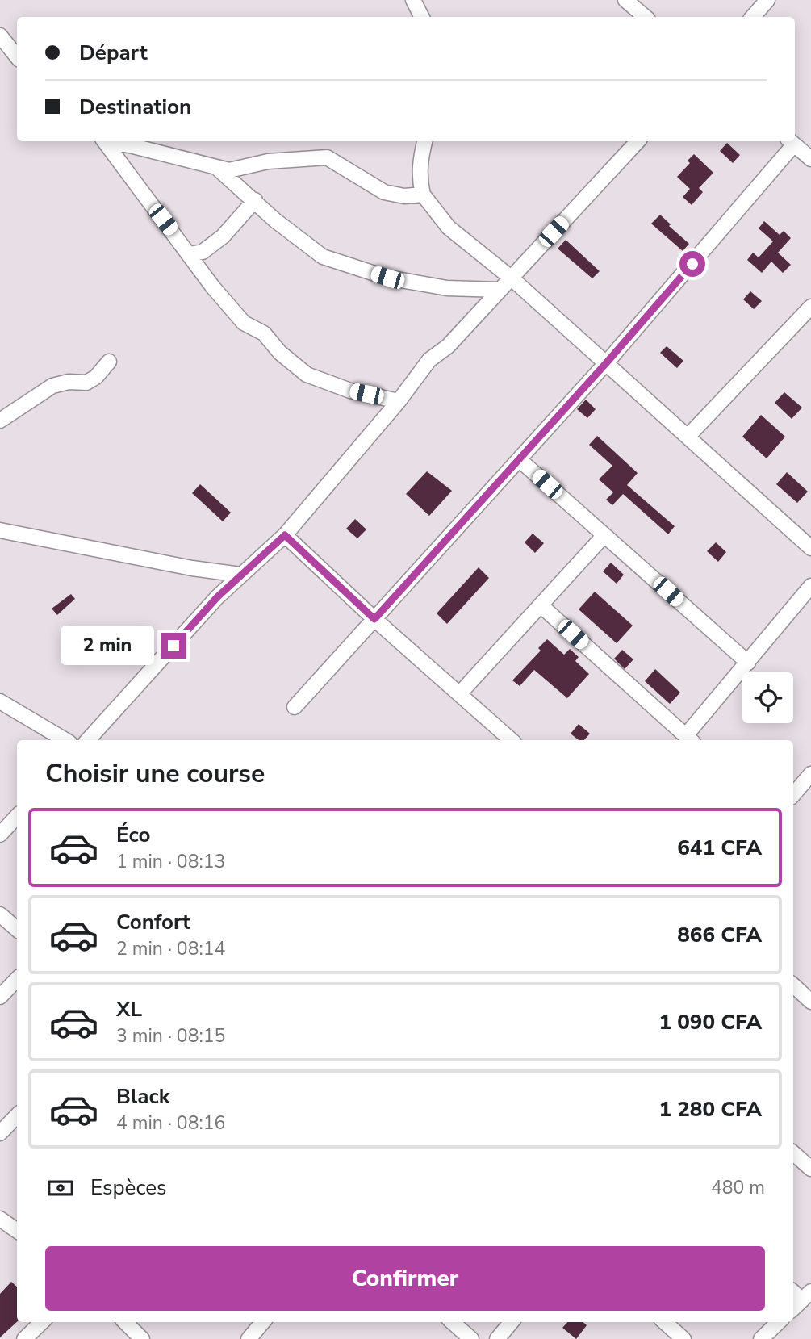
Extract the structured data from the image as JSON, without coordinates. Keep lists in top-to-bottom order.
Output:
{
  "page": {
    "banner": ["Départ", "Destination"],
    "bubble": "2 min",
    "heading": "Choisir une course",
    "list": [
      {
        "name": "Éco",
        "note": "1 min · 08:13",
        "value": "641 CFA"
      },
      {
        "name": "Confort",
        "note": "2 min · 08:14",
        "value": "866 CFA"
      },
      {
        "name": "XL",
        "note": "3 min · 08:15",
        "value": "1 090 CFA"
      },
      {
        "name": "Black",
        "note": "4 min · 08:16",
        "value": "1 280 CFA"
      }
    ],
    "pay": ["Espèces", "480 m"],
    "buttons": "Confirmer"
  }
}
